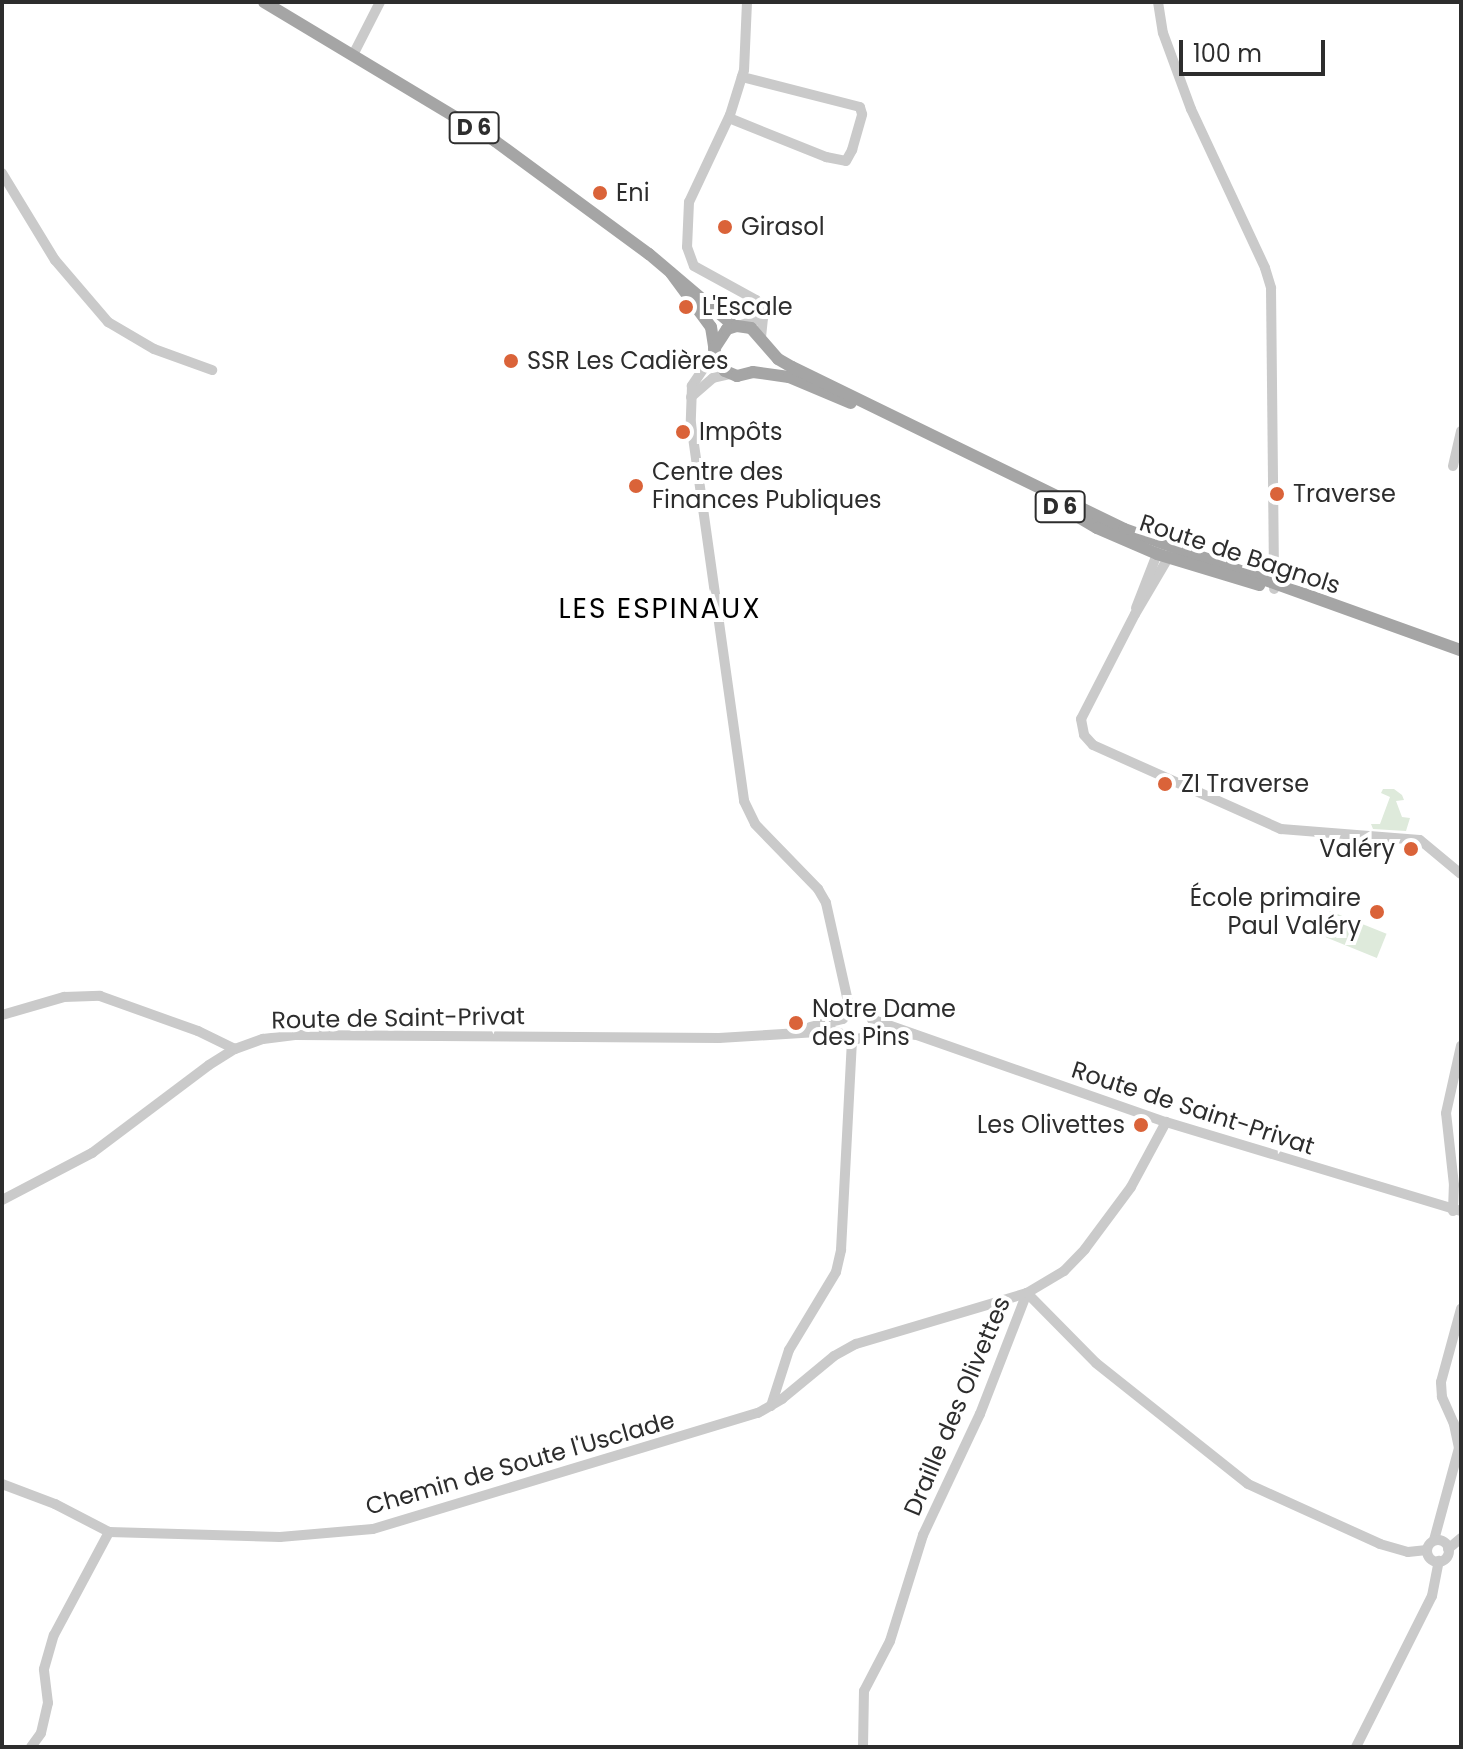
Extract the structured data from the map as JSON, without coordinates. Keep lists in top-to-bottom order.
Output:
{
  "streets": {
    "main road": ["D 6", "Route de Bagnols"],
    "street": ["Route de Saint-Privat", "Draille des Olivettes", "Chemin de Soute l'Usclade"]
  },
  "crossings": [
    ["D 6", "Route de Bagnols"],
    ["Route de Saint-Privat", "Draille des Olivettes"],
    ["Draille des Olivettes", "Chemin de Soute l'Usclade"]
  ],
  "districts": ["LES ESPINAUX"],
  "places": [
    "Eni",
    "Girasol",
    "L'Escale",
    "SSR Les Cadières",
    "Impôts",
    "Centre des Finances Publiques",
    "Traverse",
    "ZI Traverse",
    "Valéry",
    "École primaire Paul Valéry",
    "Notre Dame des Pins",
    "Les Olivettes"
  ],
  "scale_bar": "100 m"
}
